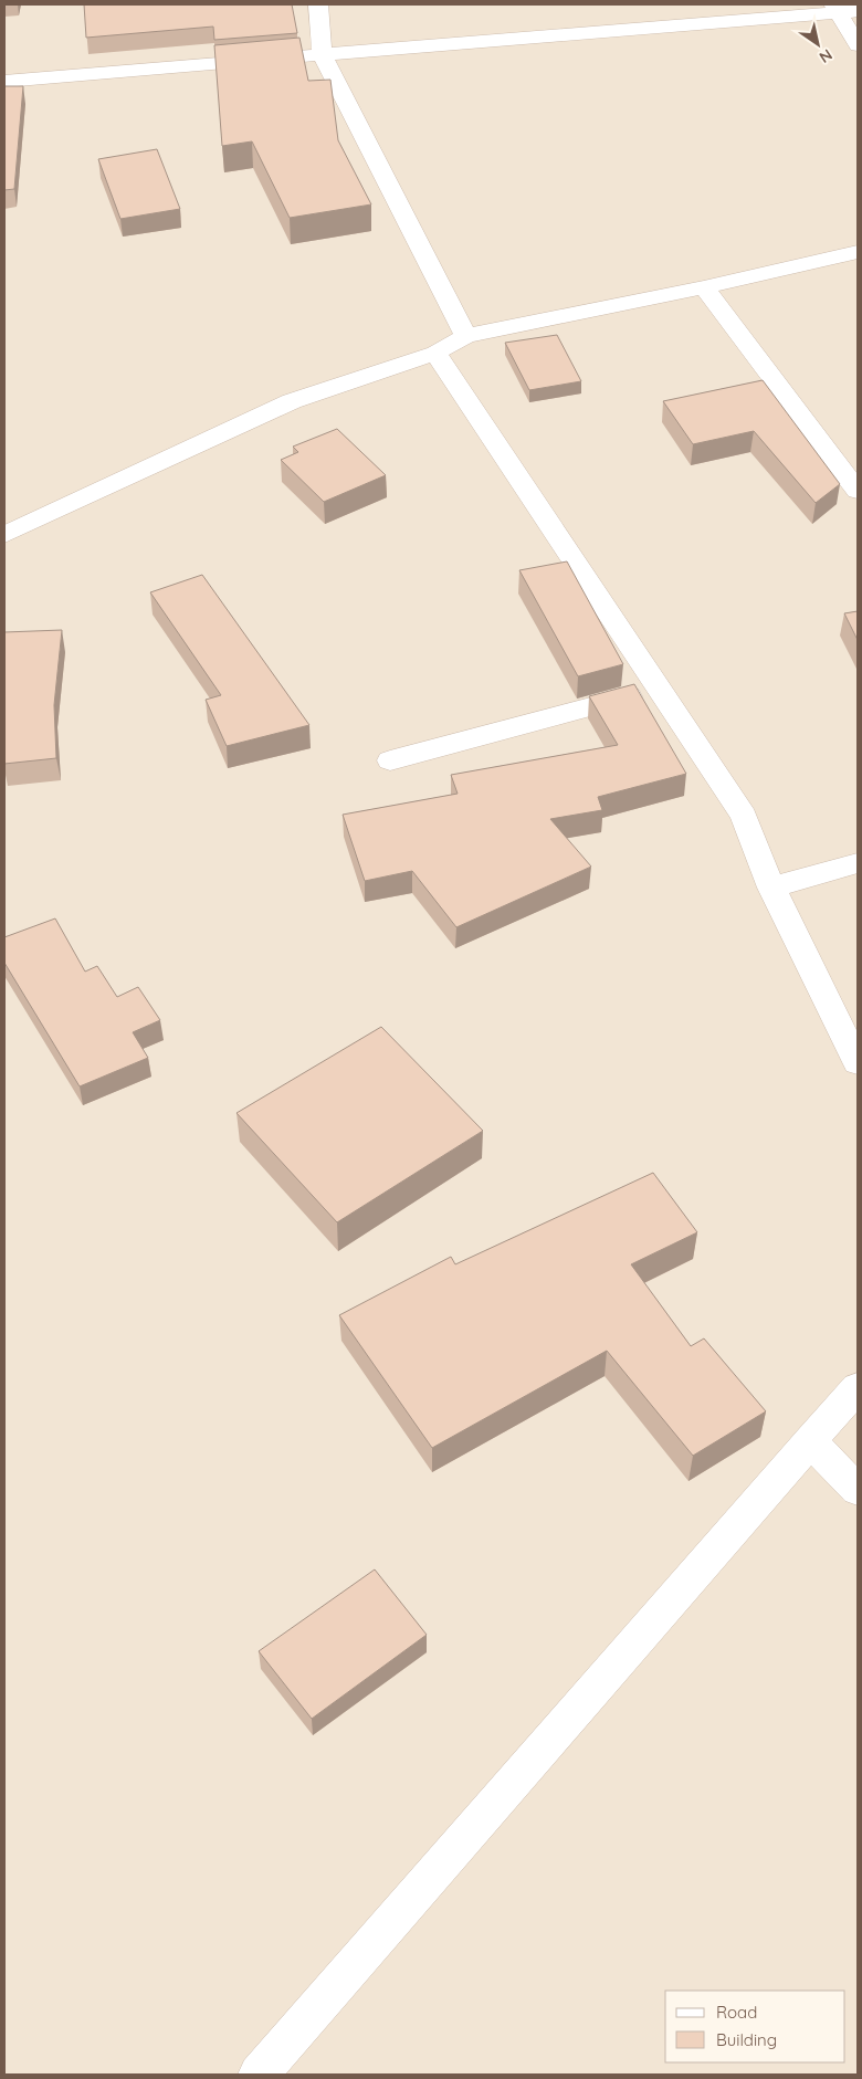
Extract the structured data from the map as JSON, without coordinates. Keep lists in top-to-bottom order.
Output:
{
  "legend": ["Road", "Building"],
  "north": "bottom right"
}
